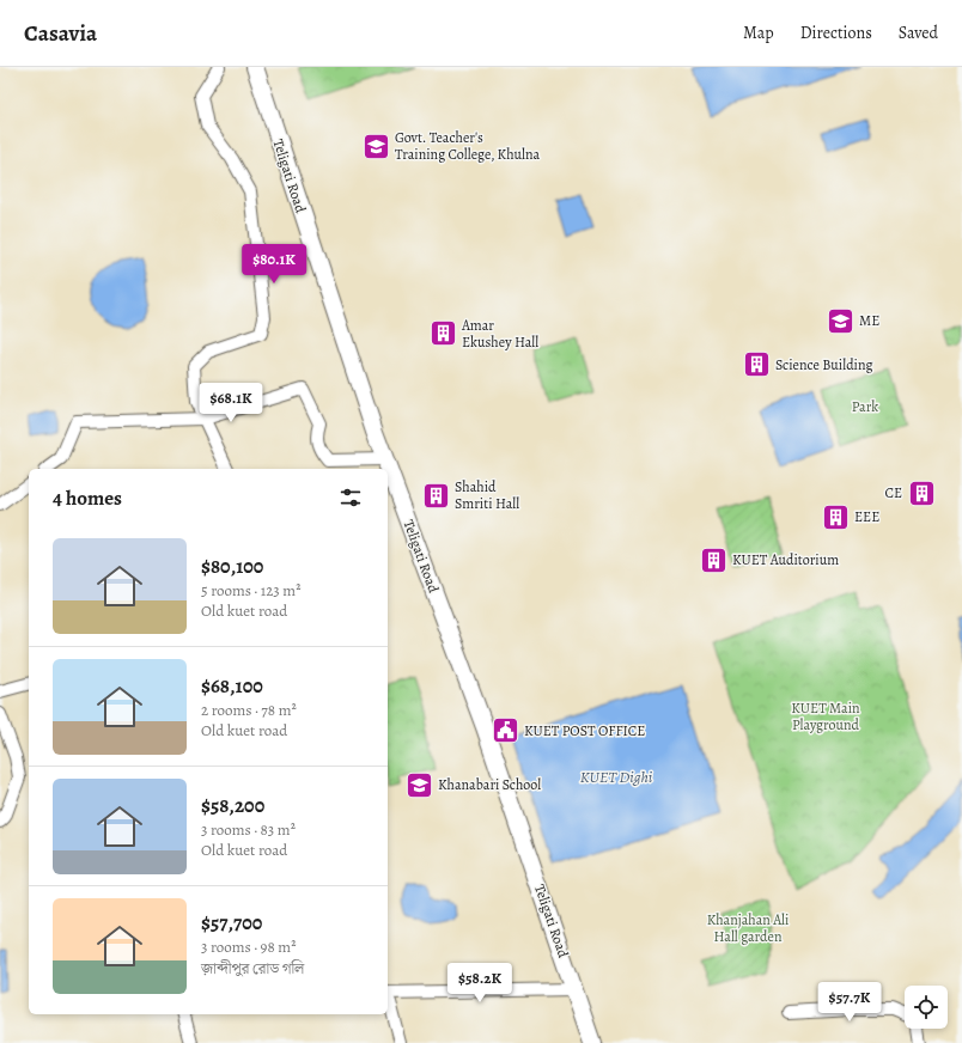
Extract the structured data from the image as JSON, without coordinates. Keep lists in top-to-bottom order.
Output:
{
  "streets": {
    "main road": ["Teligati Road"]
  },
  "water": ["KUET Dighi"],
  "parks": ["Park", "KUET Main Playground", "Khanjahan Ali Hall garden"],
  "places": {
    "school or university": ["Govt. Teacher's Training College, Khulna", "ME", "Khanabari School"],
    "building": [
      "Amar Ekushey Hall",
      "Science Building",
      "CE",
      "Shahid Smriti Hall",
      "EEE",
      "KUET Auditorium"
    ],
    "public building": ["KUET POST OFFICE"]
  },
  "page": {
    "header": "Casavia",
    "nav": ["Map", "Directions", "Saved"],
    "price": [
      "$80.1K",
      "$68.1K",
      "$58.2K",
      "$57.7K"
    ],
    "heading": "4 homes",
    "list": [
      {
        "name": "$80,100",
        "note": "5 rooms · 123 m² · Old kuet road"
      },
      {
        "name": "$68,100",
        "note": "2 rooms · 78 m² · Old kuet road"
      },
      {
        "name": "$58,200",
        "note": "3 rooms · 83 m² · Old kuet road"
      },
      {
        "name": "$57,700",
        "note": "3 rooms · 98 m² · জ়াব্দীপুর রোড গলি"
      }
    ]
  }
}
